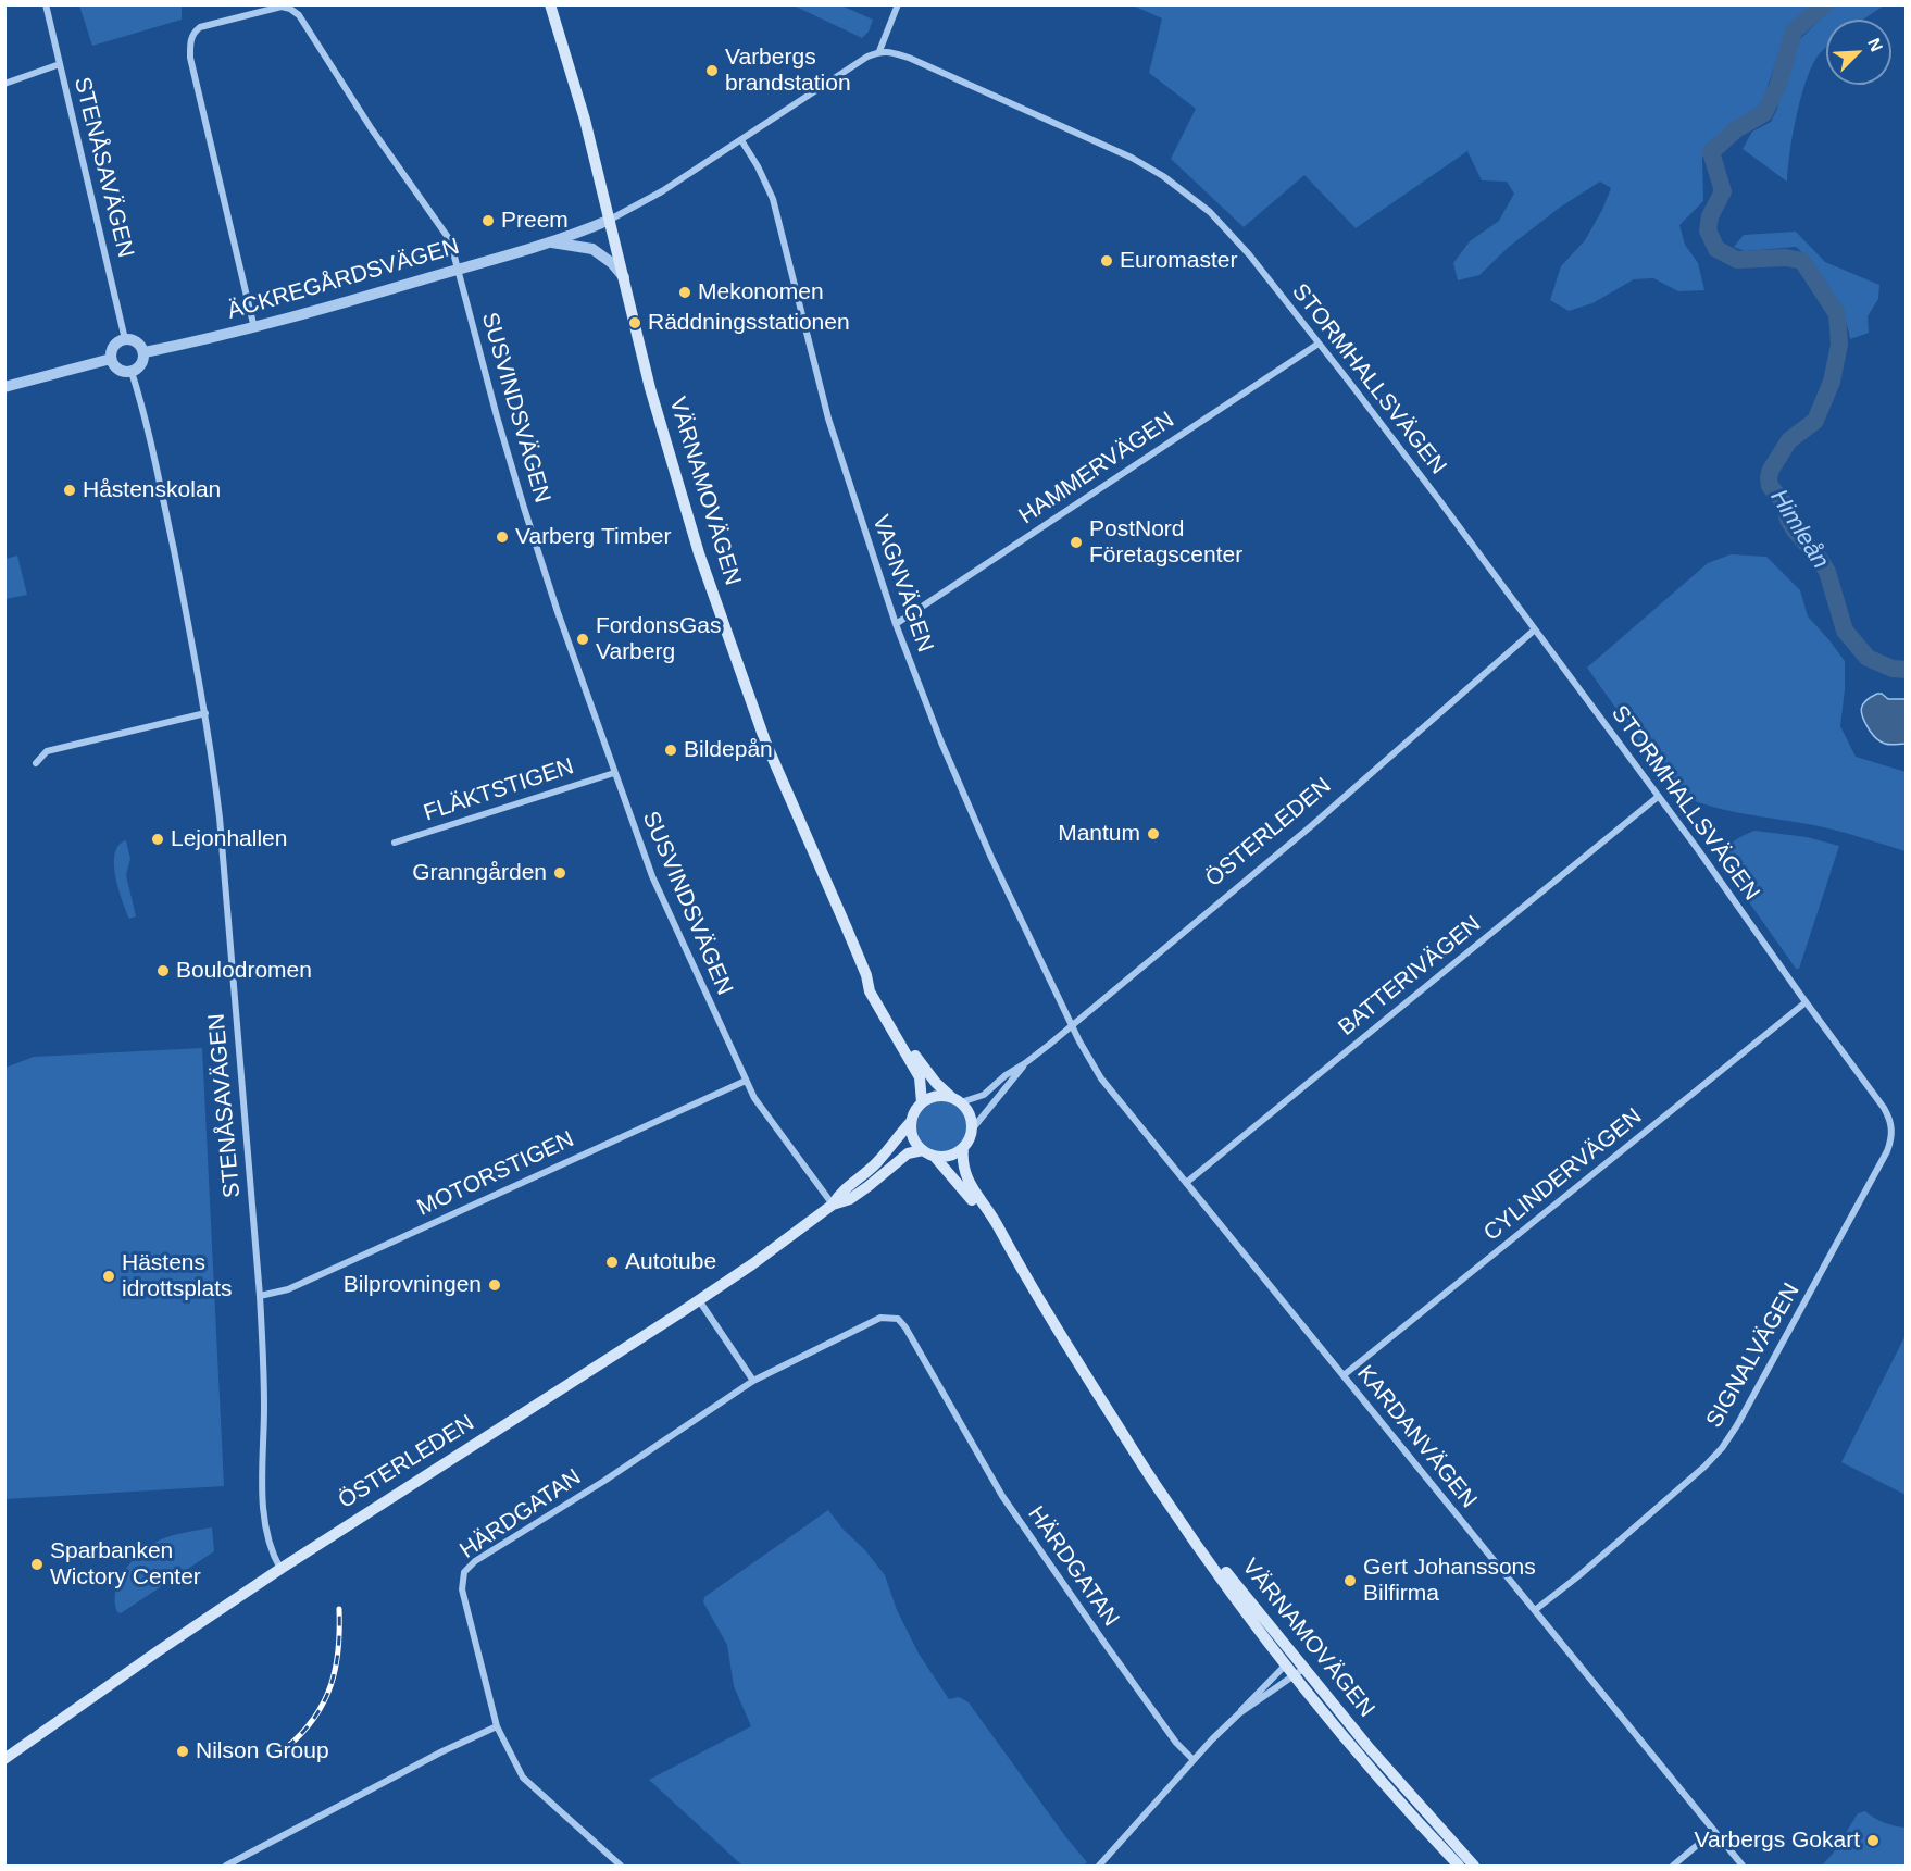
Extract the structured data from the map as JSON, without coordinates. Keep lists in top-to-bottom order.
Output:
{
  "streets": {
    "main road": ["VÄRNAMOVÄGEN", "ÖSTERLEDEN"],
    "street": [
      "STENÅSAVÄGEN",
      "ÄCKREGÅRDSVÄGEN",
      "STORMHALLSVÄGEN",
      "SUSVINDSVÄGEN",
      "HAMMERVÄGEN",
      "VAGNVÄGEN",
      "FLÄKTSTIGEN",
      "BATTERIVÄGEN",
      "MOTORSTIGEN",
      "CYLINDERVÄGEN",
      "SIGNALVÄGEN",
      "KARDANVÄGEN",
      "HÄRDGATAN"
    ]
  },
  "crossings": [
    ["STENÅSAVÄGEN", "ÄCKREGÅRDSVÄGEN"],
    ["STENÅSAVÄGEN", "ÖSTERLEDEN"],
    ["STENÅSAVÄGEN", "MOTORSTIGEN"],
    ["ÄCKREGÅRDSVÄGEN", "SUSVINDSVÄGEN"],
    ["ÄCKREGÅRDSVÄGEN", "VÄRNAMOVÄGEN"],
    ["STORMHALLSVÄGEN", "HAMMERVÄGEN"],
    ["STORMHALLSVÄGEN", "ÖSTERLEDEN"],
    ["STORMHALLSVÄGEN", "BATTERIVÄGEN"],
    ["STORMHALLSVÄGEN", "CYLINDERVÄGEN"],
    ["STORMHALLSVÄGEN", "SIGNALVÄGEN"],
    ["SUSVINDSVÄGEN", "FLÄKTSTIGEN"],
    ["SUSVINDSVÄGEN", "ÖSTERLEDEN"],
    ["SUSVINDSVÄGEN", "MOTORSTIGEN"],
    ["HAMMERVÄGEN", "VAGNVÄGEN"],
    ["VÄRNAMOVÄGEN", "ÖSTERLEDEN"],
    ["VAGNVÄGEN", "ÖSTERLEDEN"],
    ["VAGNVÄGEN", "KARDANVÄGEN"],
    ["ÖSTERLEDEN", "KARDANVÄGEN"],
    ["BATTERIVÄGEN", "KARDANVÄGEN"],
    ["CYLINDERVÄGEN", "KARDANVÄGEN"],
    ["SIGNALVÄGEN", "KARDANVÄGEN"]
  ],
  "water": ["Himleån"],
  "places": [
    "Varbergs brandstation",
    "Preem",
    "Euromaster",
    "Mekonomen",
    "Räddningsstationen",
    "Håstenskolan",
    "Varberg Timber",
    "PostNord Företagscenter",
    "FordonsGas Varberg",
    "Bildepån",
    "Mantum",
    "Lejonhallen",
    "Granngården",
    "Boulodromen",
    "Autotube",
    "Hästens idrottsplats",
    "Bilprovningen",
    "Sparbanken Wictory Center",
    "Gert Johanssons Bilfirma",
    "Nilson Group",
    "Varbergs Gokart"
  ],
  "north": "top right"
}
